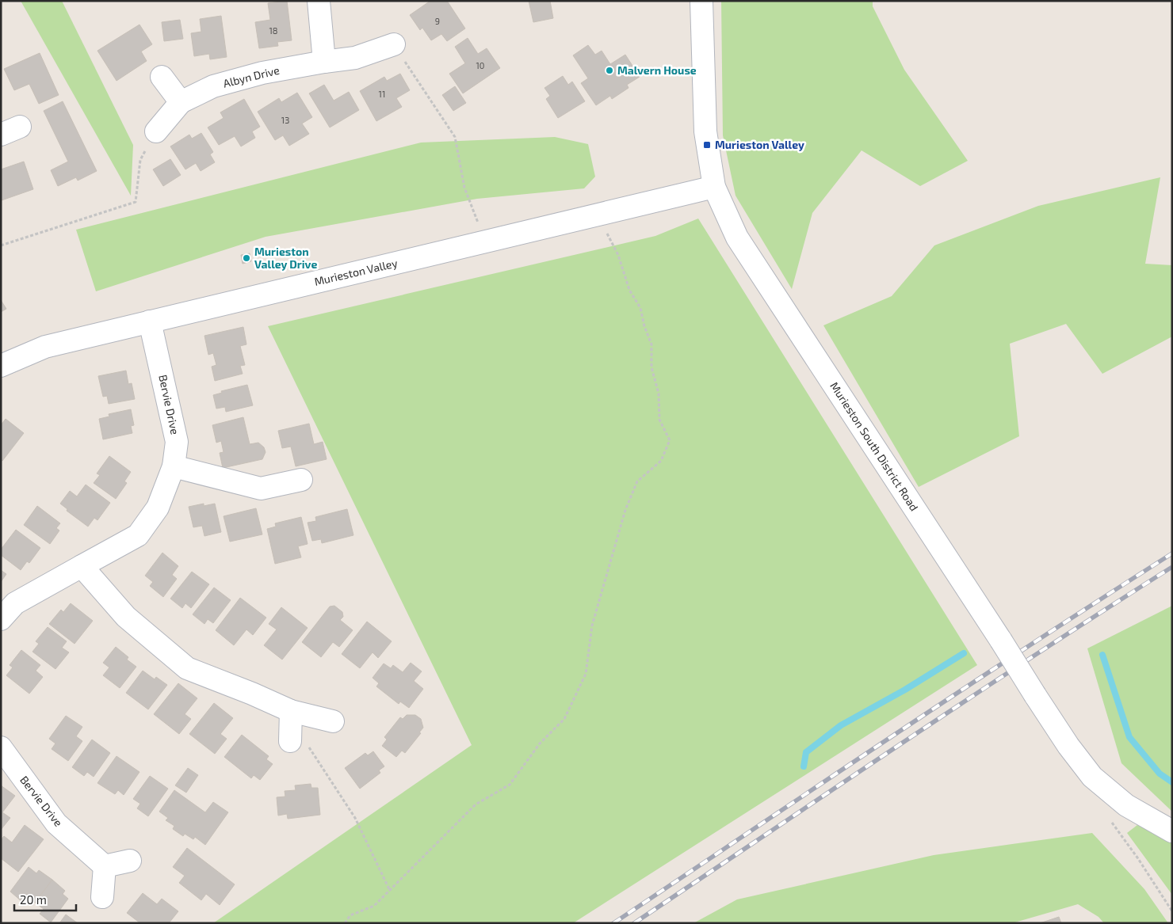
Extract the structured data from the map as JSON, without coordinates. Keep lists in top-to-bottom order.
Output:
{
  "streets": {
    "street": [
      "Albyn Drive",
      "Murieston Valley",
      "Bervie Drive",
      "Murieston South District Road"
    ]
  },
  "crossings": [
    ["Murieston Valley", "Bervie Drive"],
    ["Murieston Valley", "Murieston South District Road"]
  ],
  "places": {
    "other": ["Malvern House", "Murieston Valley Drive"],
    "transit": ["Murieston Valley"]
  },
  "house_numbers": [
    "9",
    "18",
    "10",
    "11",
    "13"
  ],
  "scale_bar": "20 m"
}
